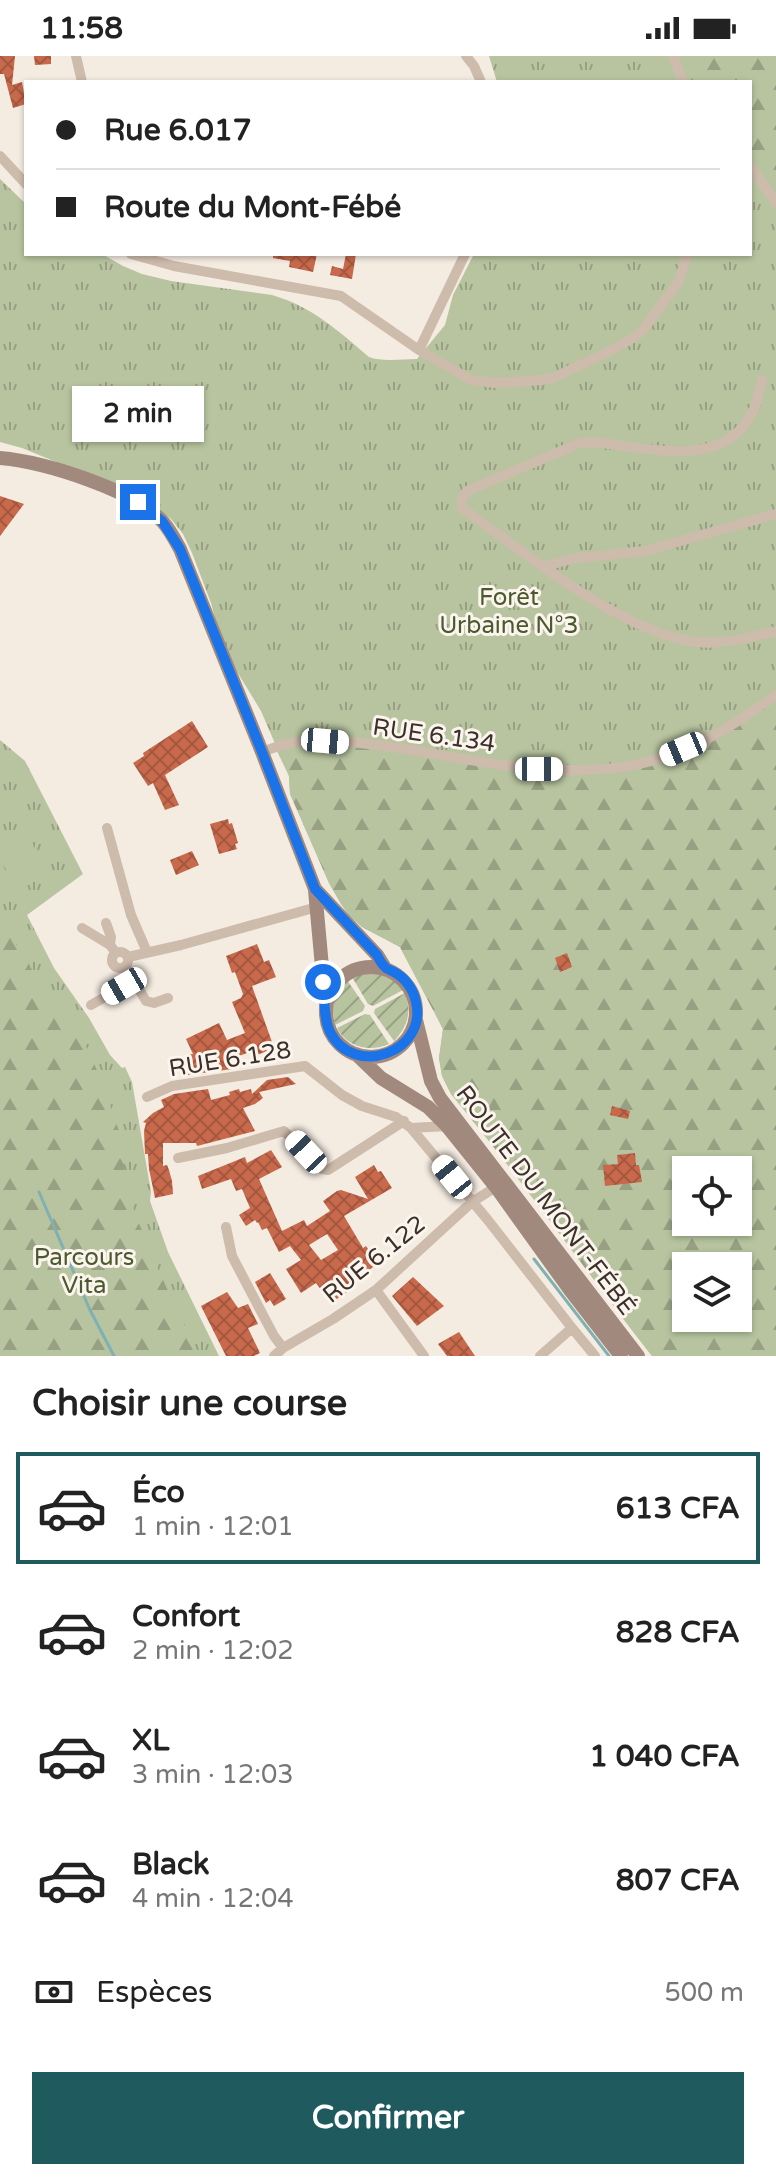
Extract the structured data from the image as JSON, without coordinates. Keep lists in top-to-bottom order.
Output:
{
  "streets": {
    "street": [
      "RUE 6.134",
      "RUE 6.128",
      "ROUTE DU MONT-FÉBÉ",
      "RUE 6.122"
    ]
  },
  "crossings": [
    ["RUE 6.128", "ROUTE DU MONT-FÉBÉ"],
    ["ROUTE DU MONT-FÉBÉ", "RUE 6.122"]
  ],
  "parks": ["Forêt Urbaine N°3", "Parcours Vita"],
  "page": {
    "status": "11:58",
    "banner": ["Rue 6.017", "Route du Mont-Fébé"],
    "bubble": "2 min",
    "heading": "Choisir une course",
    "list": [
      {
        "name": "Éco",
        "note": "1 min · 12:01",
        "value": "613 CFA"
      },
      {
        "name": "Confort",
        "note": "2 min · 12:02",
        "value": "828 CFA"
      },
      {
        "name": "XL",
        "note": "3 min · 12:03",
        "value": "1 040 CFA"
      },
      {
        "name": "Black",
        "note": "4 min · 12:04",
        "value": "807 CFA"
      }
    ],
    "pay": ["Espèces", "500 m"],
    "buttons": "Confirmer"
  }
}
